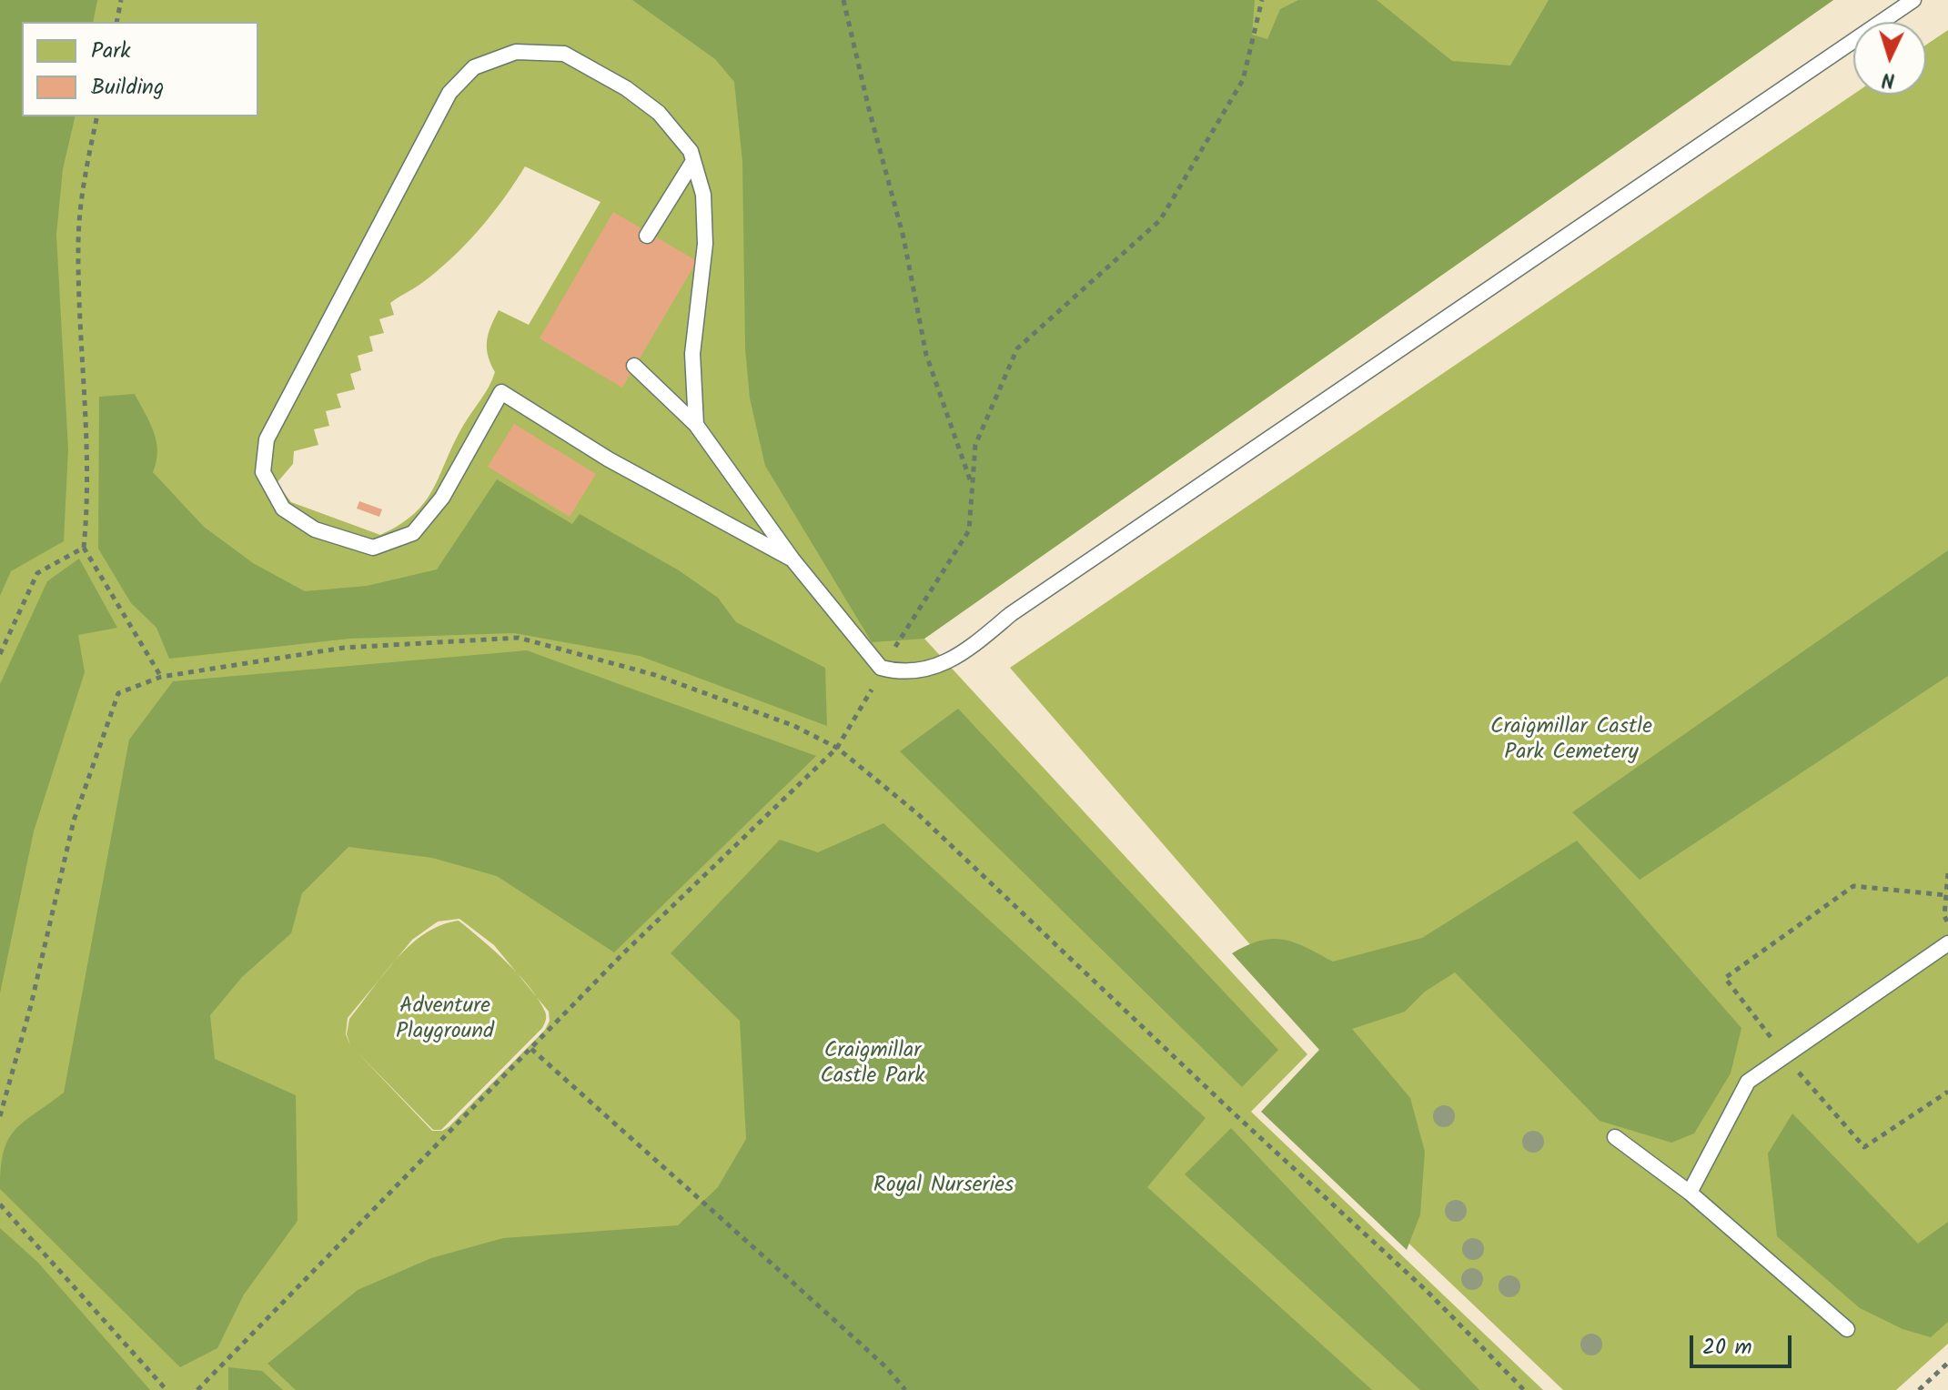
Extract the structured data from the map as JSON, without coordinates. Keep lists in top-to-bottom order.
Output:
{
  "parks": [
    "Craigmillar Castle Park Cemetery",
    "Adventure Playground",
    "Craigmillar Castle Park",
    "Royal Nurseries"
  ],
  "legend": ["Park", "Building"],
  "scale_bar": "20 m",
  "north": "bottom"
}
